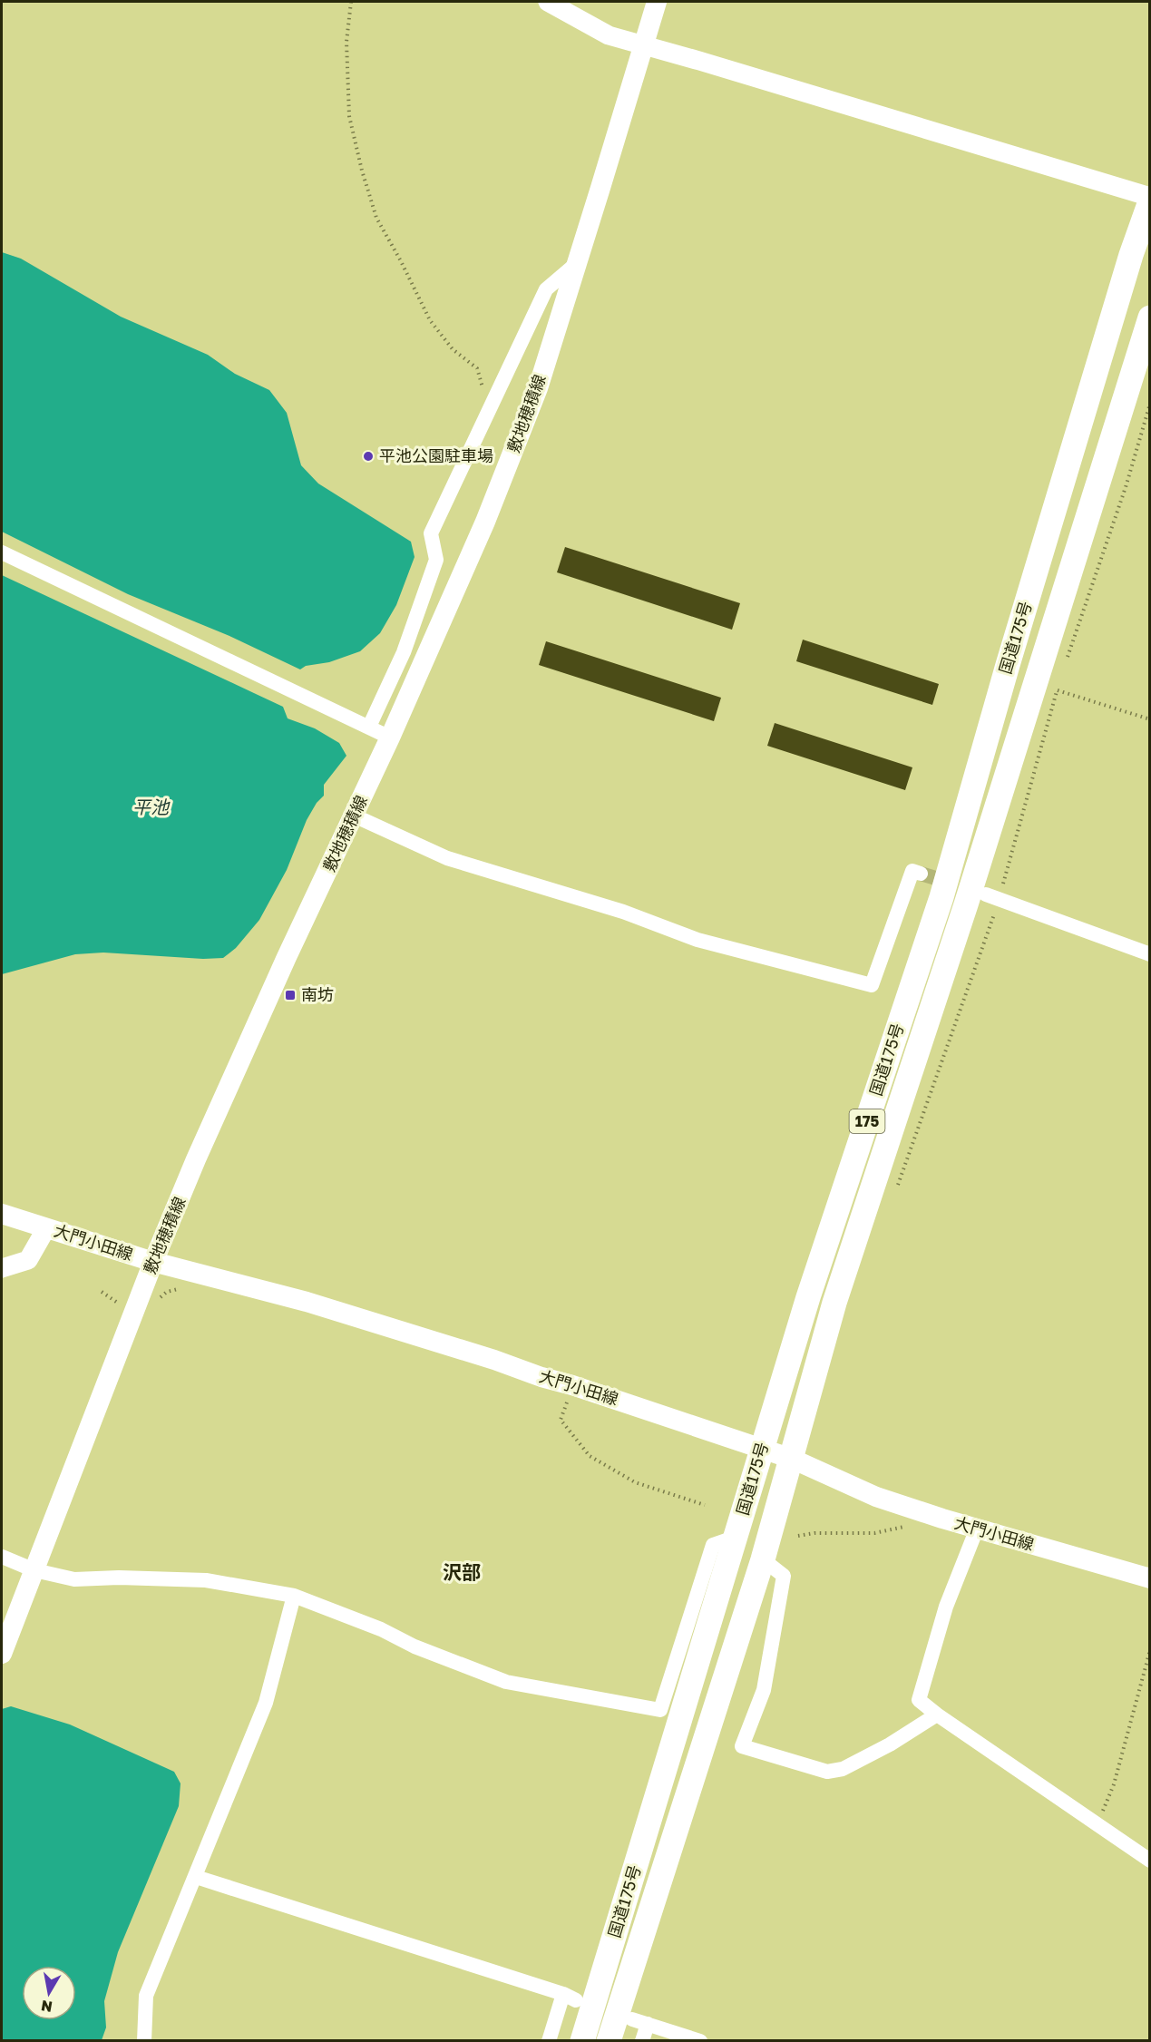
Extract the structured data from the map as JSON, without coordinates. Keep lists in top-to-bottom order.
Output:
{
  "streets": {
    "highway": ["国道175号", "175"],
    "main road": ["敷地穂積線", "大門小田線"]
  },
  "crossings": [
    ["敷地穂積線", "大門小田線"],
    ["国道175号", "大門小田線"]
  ],
  "districts": ["沢部"],
  "water": ["平池"],
  "places": {
    "other": ["平池公園駐車場"],
    "transit": ["南坊"]
  },
  "north": "bottom"
}
